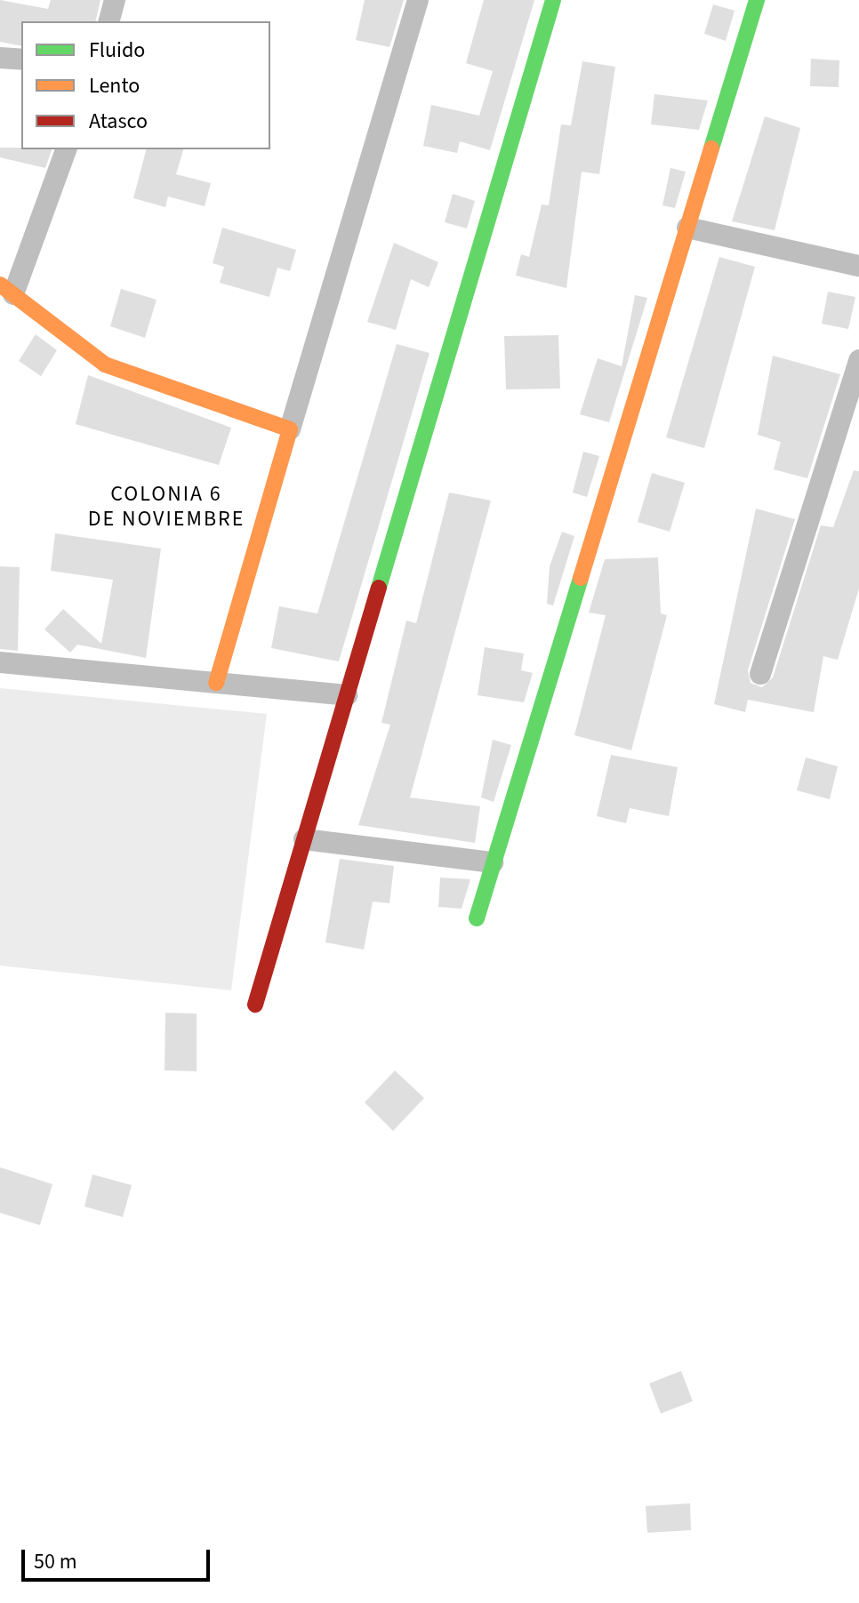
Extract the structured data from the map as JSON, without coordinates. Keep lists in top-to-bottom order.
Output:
{
  "districts": ["COLONIA 6 DE NOVIEMBRE"],
  "legend": ["Fluido", "Lento", "Atasco"],
  "scale_bar": "50 m"
}
